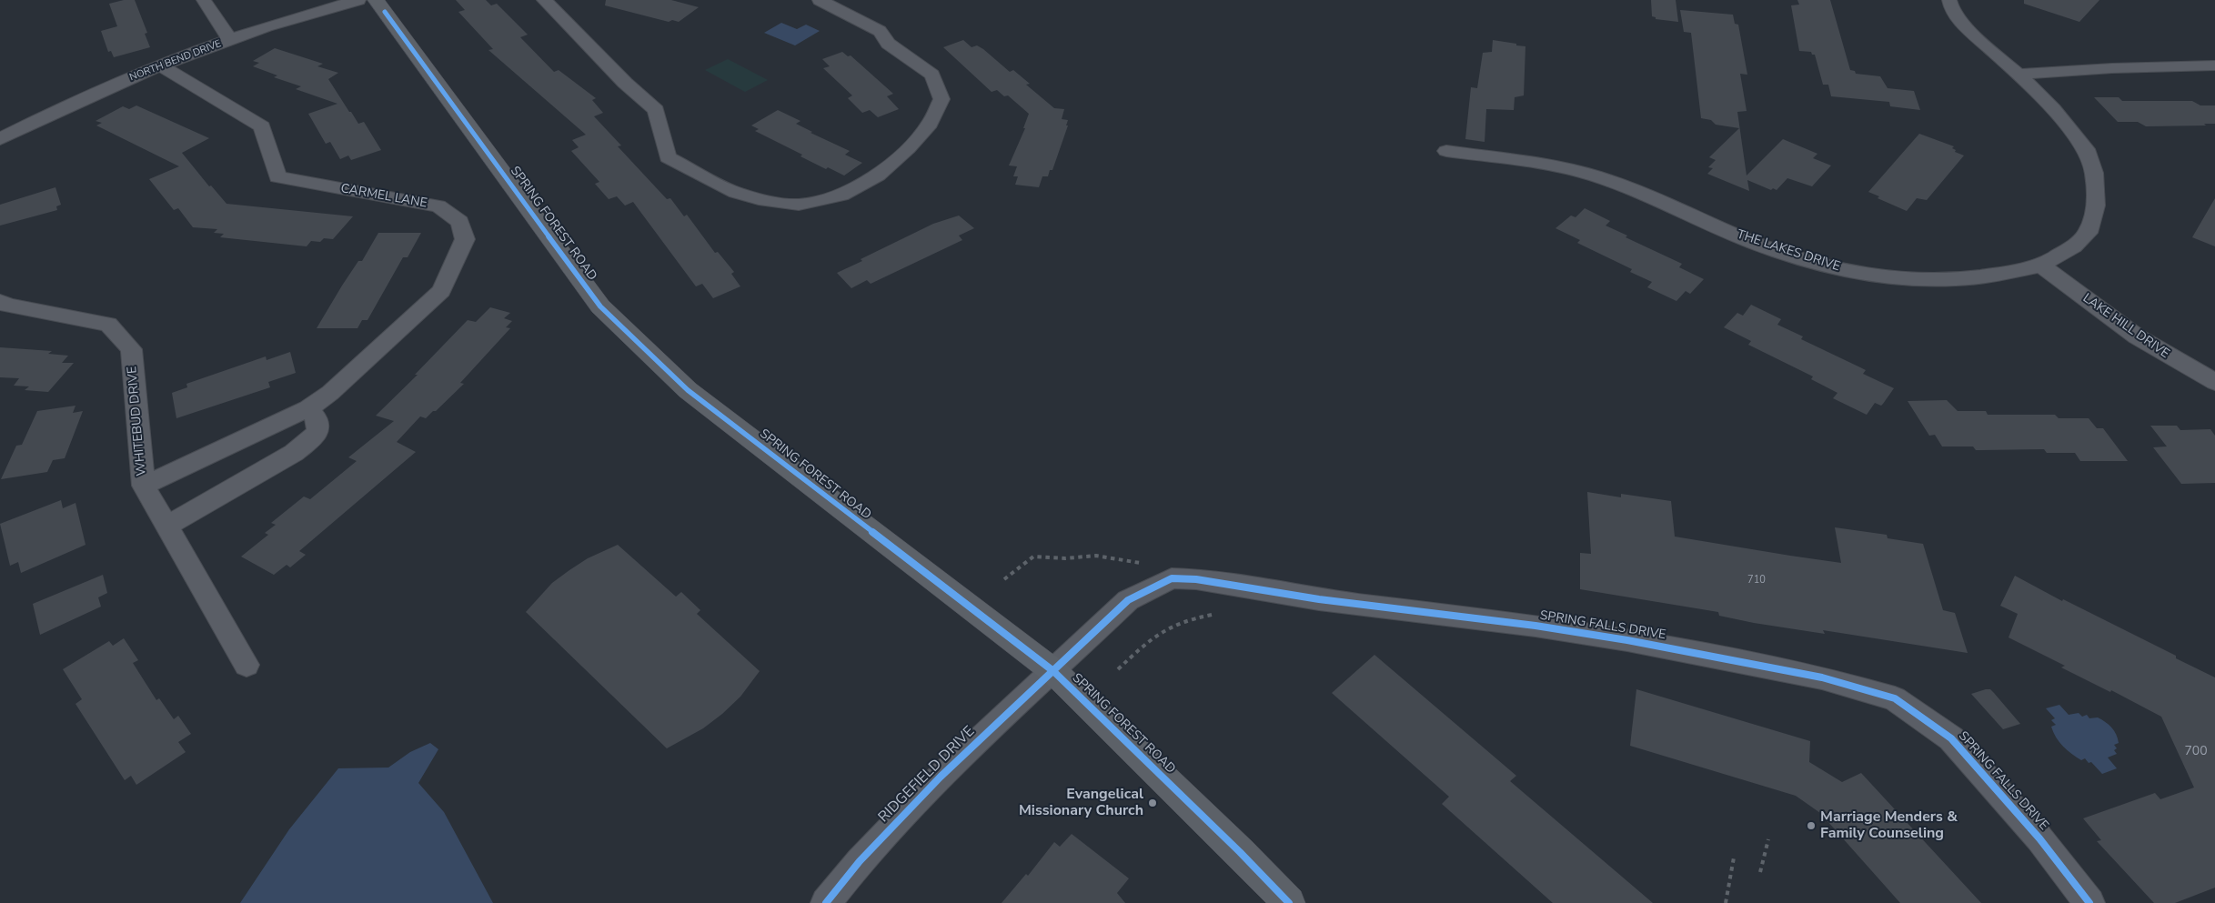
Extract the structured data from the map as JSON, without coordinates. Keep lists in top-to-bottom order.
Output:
{
  "streets": {
    "main road": ["SPRING FOREST ROAD"],
    "street": [
      "NORTH BEND DRIVE",
      "CARMEL LANE",
      "THE LAKES DRIVE",
      "LAKE HILL DRIVE",
      "WHITEBUD DRIVE",
      "SPRING FALLS DRIVE",
      "RIDGEFIELD DRIVE"
    ]
  },
  "crossings": [
    ["NORTH BEND DRIVE", "CARMEL LANE"],
    ["CARMEL LANE", "WHITEBUD DRIVE"],
    ["SPRING FOREST ROAD", "SPRING FALLS DRIVE"],
    ["SPRING FOREST ROAD", "RIDGEFIELD DRIVE"],
    ["THE LAKES DRIVE", "LAKE HILL DRIVE"],
    ["SPRING FALLS DRIVE", "RIDGEFIELD DRIVE"]
  ],
  "places": ["Evangelical Missionary Church", "Marriage Menders & Family Counseling"],
  "house_numbers": ["710", "700"]
}
